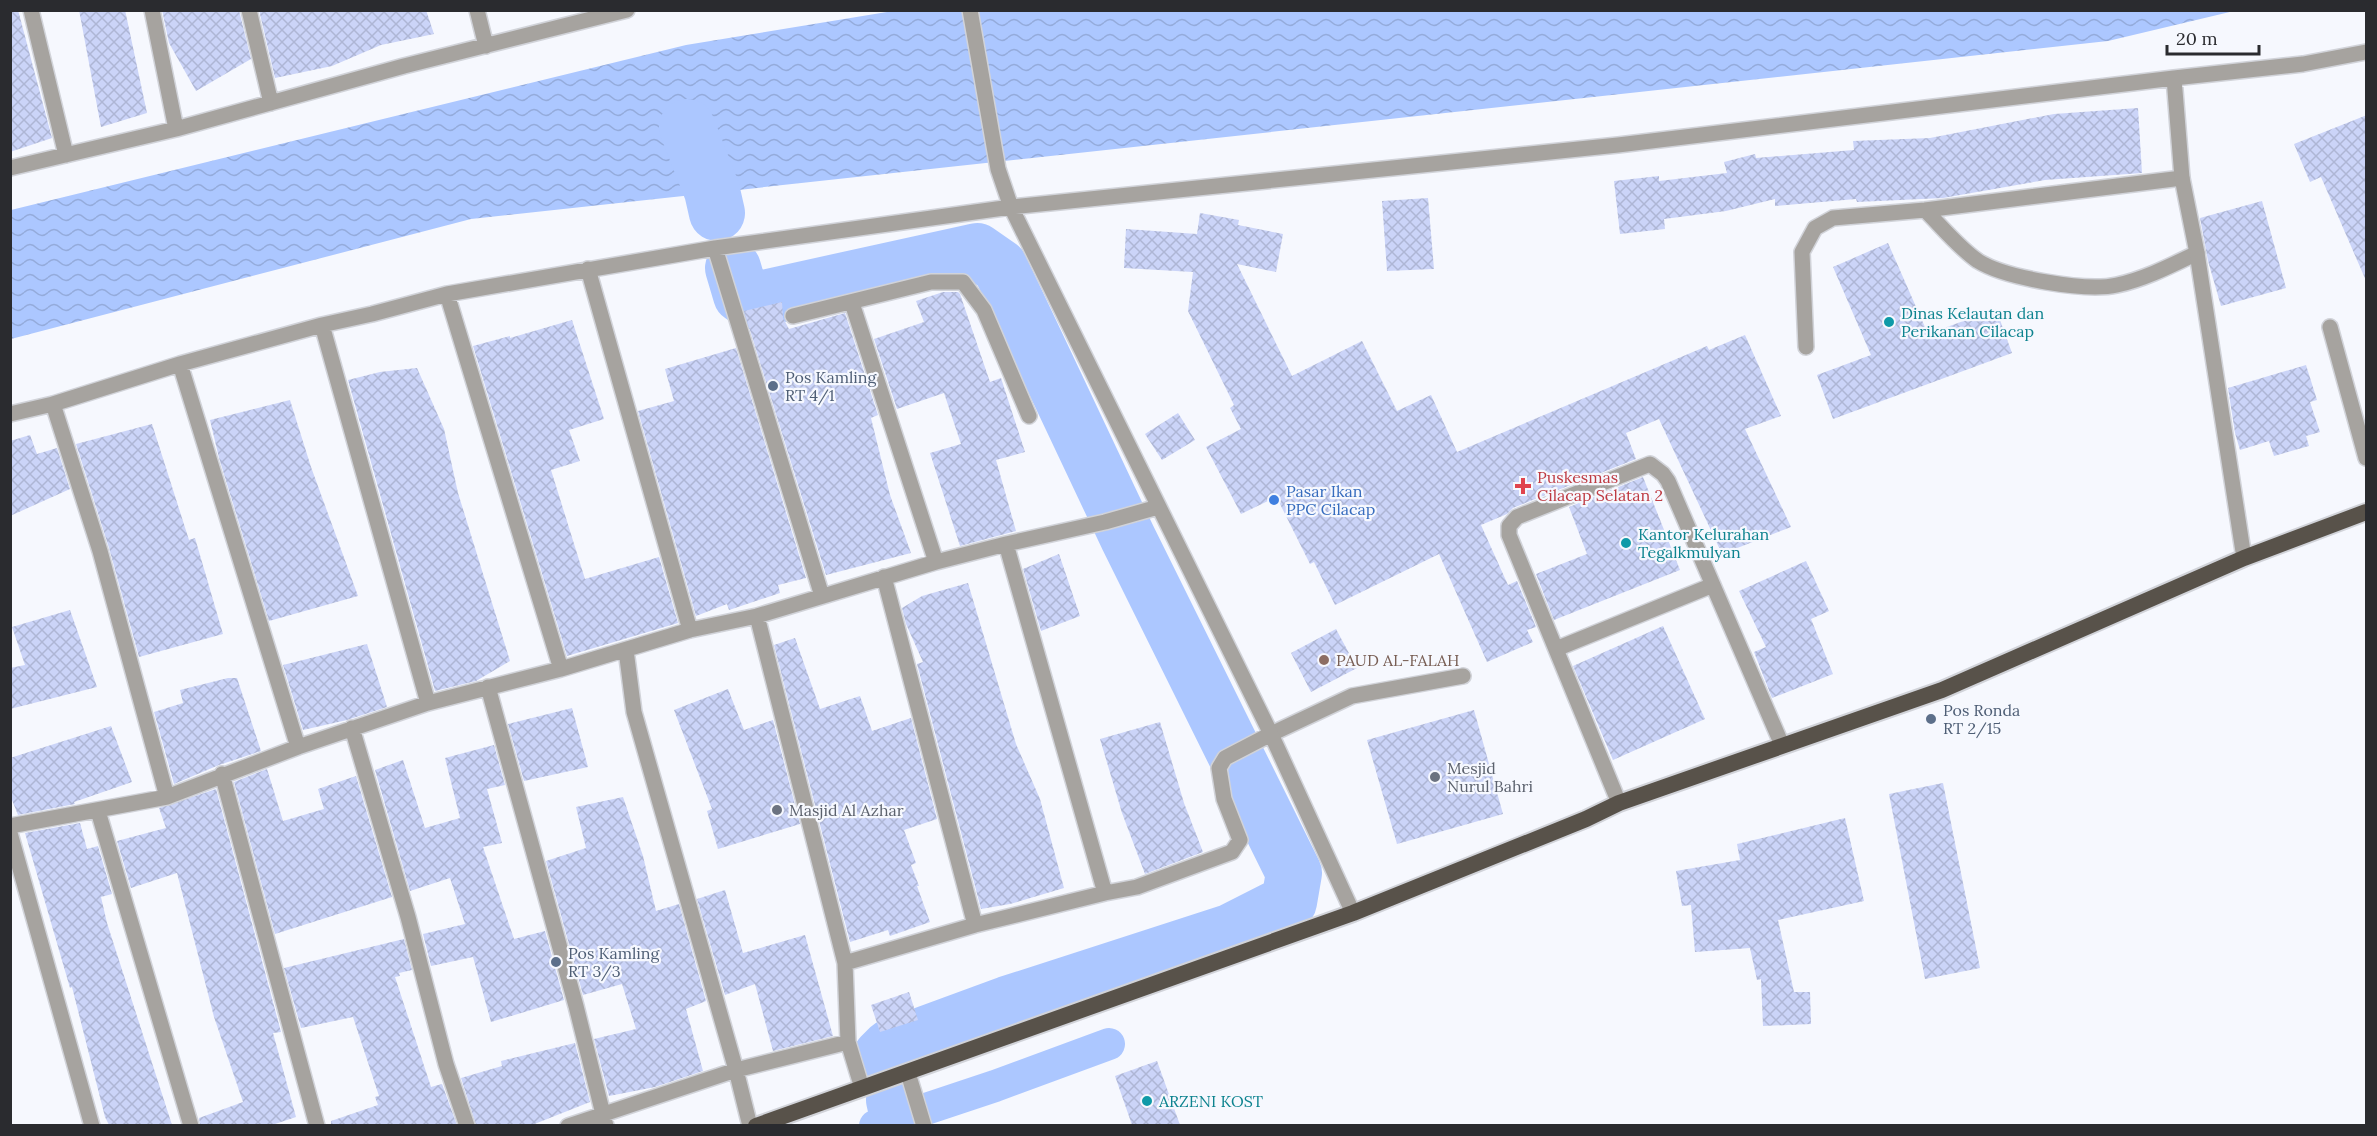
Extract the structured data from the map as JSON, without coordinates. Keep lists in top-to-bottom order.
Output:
{
  "places": {
    "other": [
      "Dinas Kelautan dan Perikanan Cilacap",
      "Pos Kamling RT 4/1",
      "Pasar Ikan PPC Cilacap",
      "Kantor Kelurahan Tegalkmulyan",
      "PAUD AL-FALAH",
      "Pos Ronda RT 2/15",
      "Mesjid Nurul Bahri",
      "Masjid Al Azhar",
      "Pos Kamling RT 3/3",
      "ARZENI KOST"
    ],
    "health": ["Puskesmas Cilacap Selatan 2"]
  },
  "scale_bar": "20 m"
}
